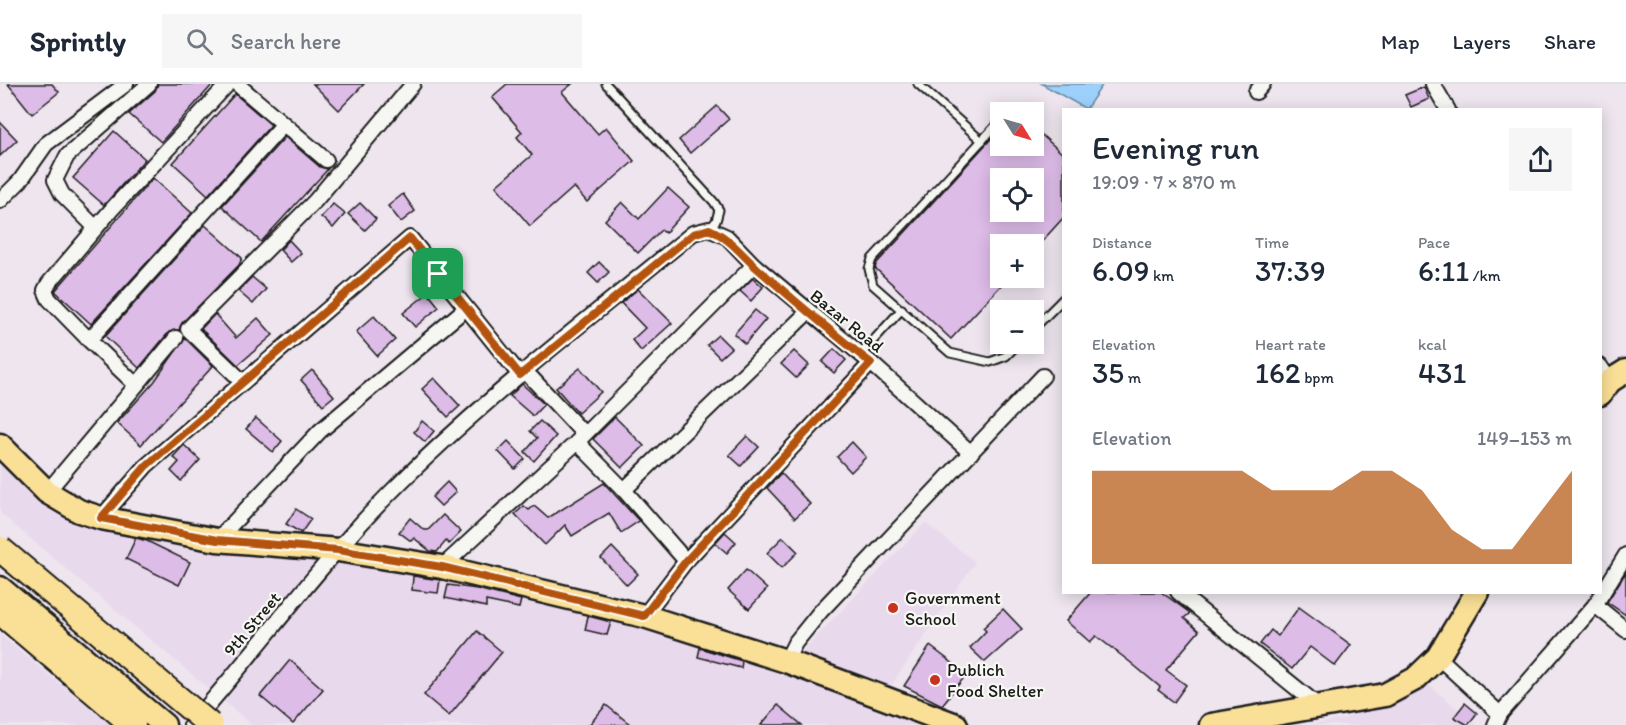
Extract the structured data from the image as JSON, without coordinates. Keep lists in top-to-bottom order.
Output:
{
  "streets": {
    "street": ["Bazar Road", "9th Street"]
  },
  "crossings": [
    ["Bazar Road", "9th Street"]
  ],
  "places": ["Government School", "Publich Food Shelter"],
  "north": "bottom right",
  "page": {
    "header": "Sprintly",
    "search": "Search here",
    "nav": ["Map", "Layers", "Share"],
    "map_buttons": ["+", "−"],
    "heading": ["Evening run", "19:09 · 7 × 870 m"],
    "stats": [
      ["Distance", "6.09 km"],
      ["Time", "37:39"],
      ["Pace", "6:11 /km"],
      ["Elevation", "35 m"],
      ["Heart rate", "162 bpm"],
      ["kcal", "431"]
    ],
    "chart": ["Elevation", "149–153 m"]
  }
}
